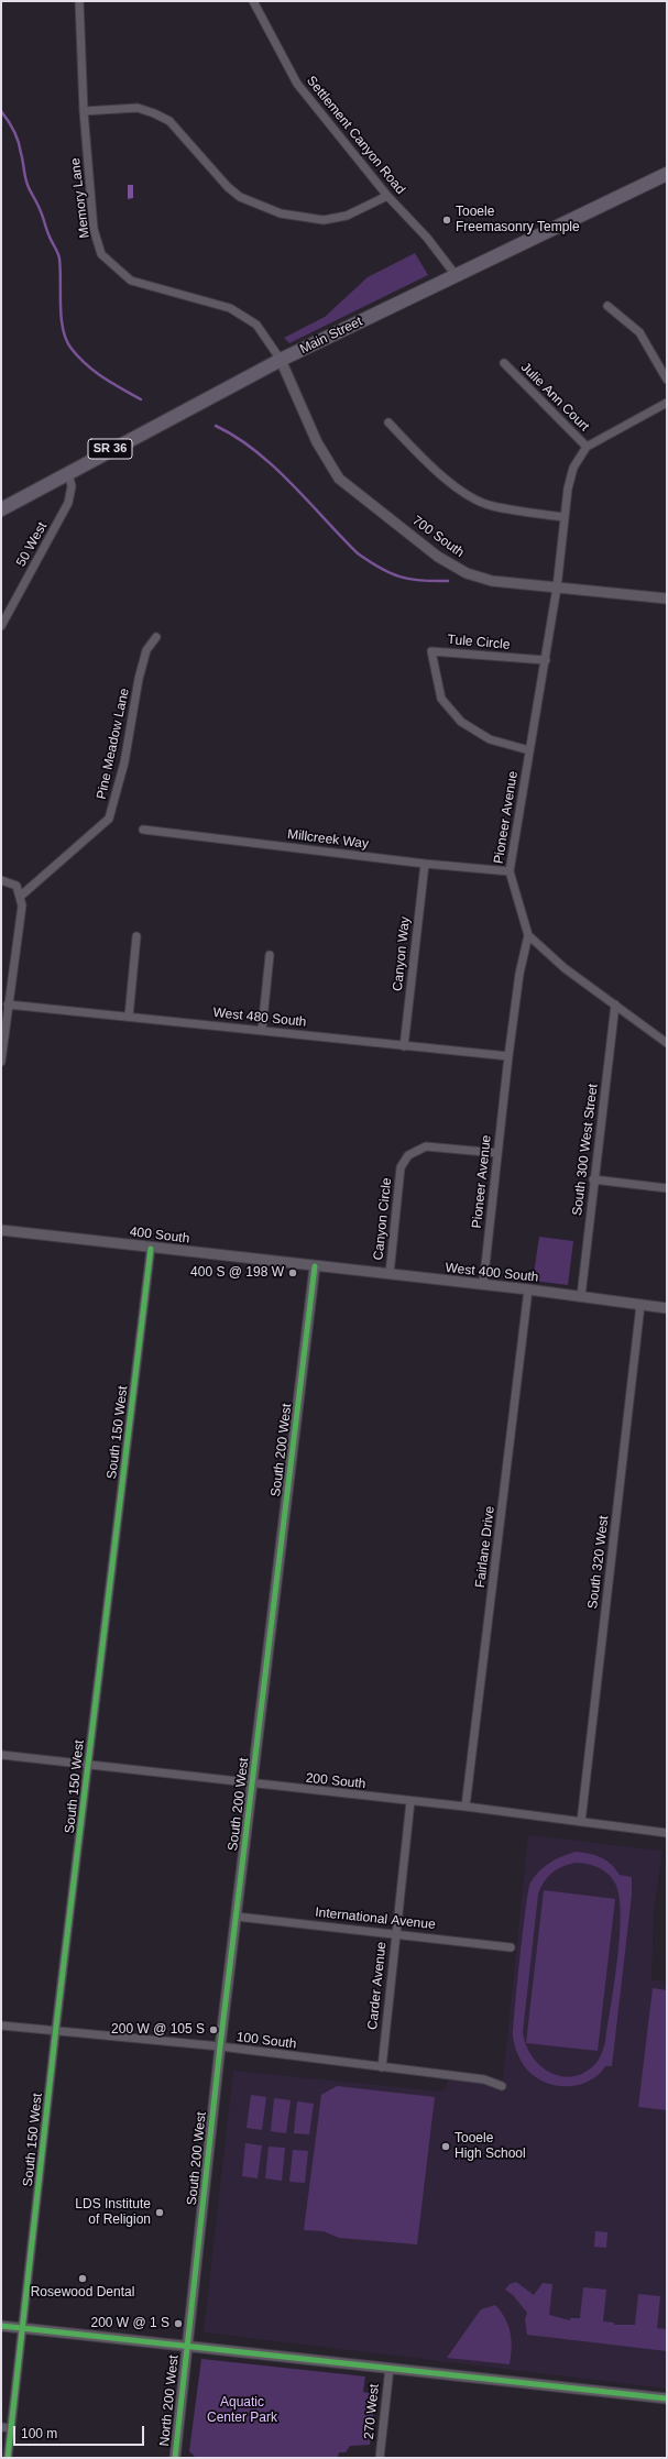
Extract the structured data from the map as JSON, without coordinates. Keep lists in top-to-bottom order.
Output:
{
  "streets": {
    "highway": ["Main Street", "SR 36"],
    "street": [
      "Settlement Canyon Road",
      "Memory Lane",
      "Julie Ann Court",
      "700 South",
      "50 West",
      "Tule Circle",
      "Pine Meadow Lane",
      "Pioneer Avenue",
      "Millcreek Way",
      "Canyon Way",
      "West 480 South",
      "South 300 West Street",
      "Canyon Circle",
      "400 South",
      "West 400 South",
      "South 150 West",
      "South 200 West",
      "Fairlane Drive",
      "South 320 West",
      "200 South",
      "International Avenue",
      "Carder Avenue",
      "100 South",
      "North 200 West",
      "270 West"
    ]
  },
  "crossings": [
    ["Settlement Canyon Road", "Main Street"],
    ["Memory Lane", "Main Street"],
    ["Memory Lane", "700 South"],
    ["Main Street", "700 South"],
    ["Main Street", "50 West"],
    ["Julie Ann Court", "Pioneer Avenue"],
    ["700 South", "Pioneer Avenue"],
    ["Tule Circle", "Pioneer Avenue"],
    ["Pioneer Avenue", "Millcreek Way"],
    ["Pioneer Avenue", "West 480 South"],
    ["Pioneer Avenue", "Canyon Circle"],
    ["Pioneer Avenue", "West 400 South"],
    ["Millcreek Way", "Canyon Way"],
    ["Canyon Way", "West 480 South"],
    ["South 300 West Street", "West 400 South"],
    ["Canyon Circle", "West 400 South"],
    ["400 South", "West 400 South"],
    ["400 South", "South 150 West"],
    ["400 South", "South 200 West"],
    ["West 400 South", "South 200 West"],
    ["West 400 South", "Fairlane Drive"],
    ["West 400 South", "South 320 West"],
    ["South 150 West", "200 South"],
    ["South 150 West", "100 South"],
    ["South 200 West", "200 South"],
    ["South 200 West", "International Avenue"],
    ["South 200 West", "100 South"],
    ["South 200 West", "North 200 West"],
    ["Fairlane Drive", "200 South"],
    ["South 320 West", "200 South"],
    ["200 South", "Carder Avenue"],
    ["International Avenue", "Carder Avenue"],
    ["Carder Avenue", "100 South"]
  ],
  "parks": ["Aquatic Center Park"],
  "places": [
    "Tooele Freemasonry Temple",
    "400 S @ 198 W",
    "200 W @ 105 S",
    "Tooele High School",
    "LDS Institute of Religion",
    "Rosewood Dental",
    "200 W @ 1 S"
  ],
  "scale_bar": "100 m"
}
